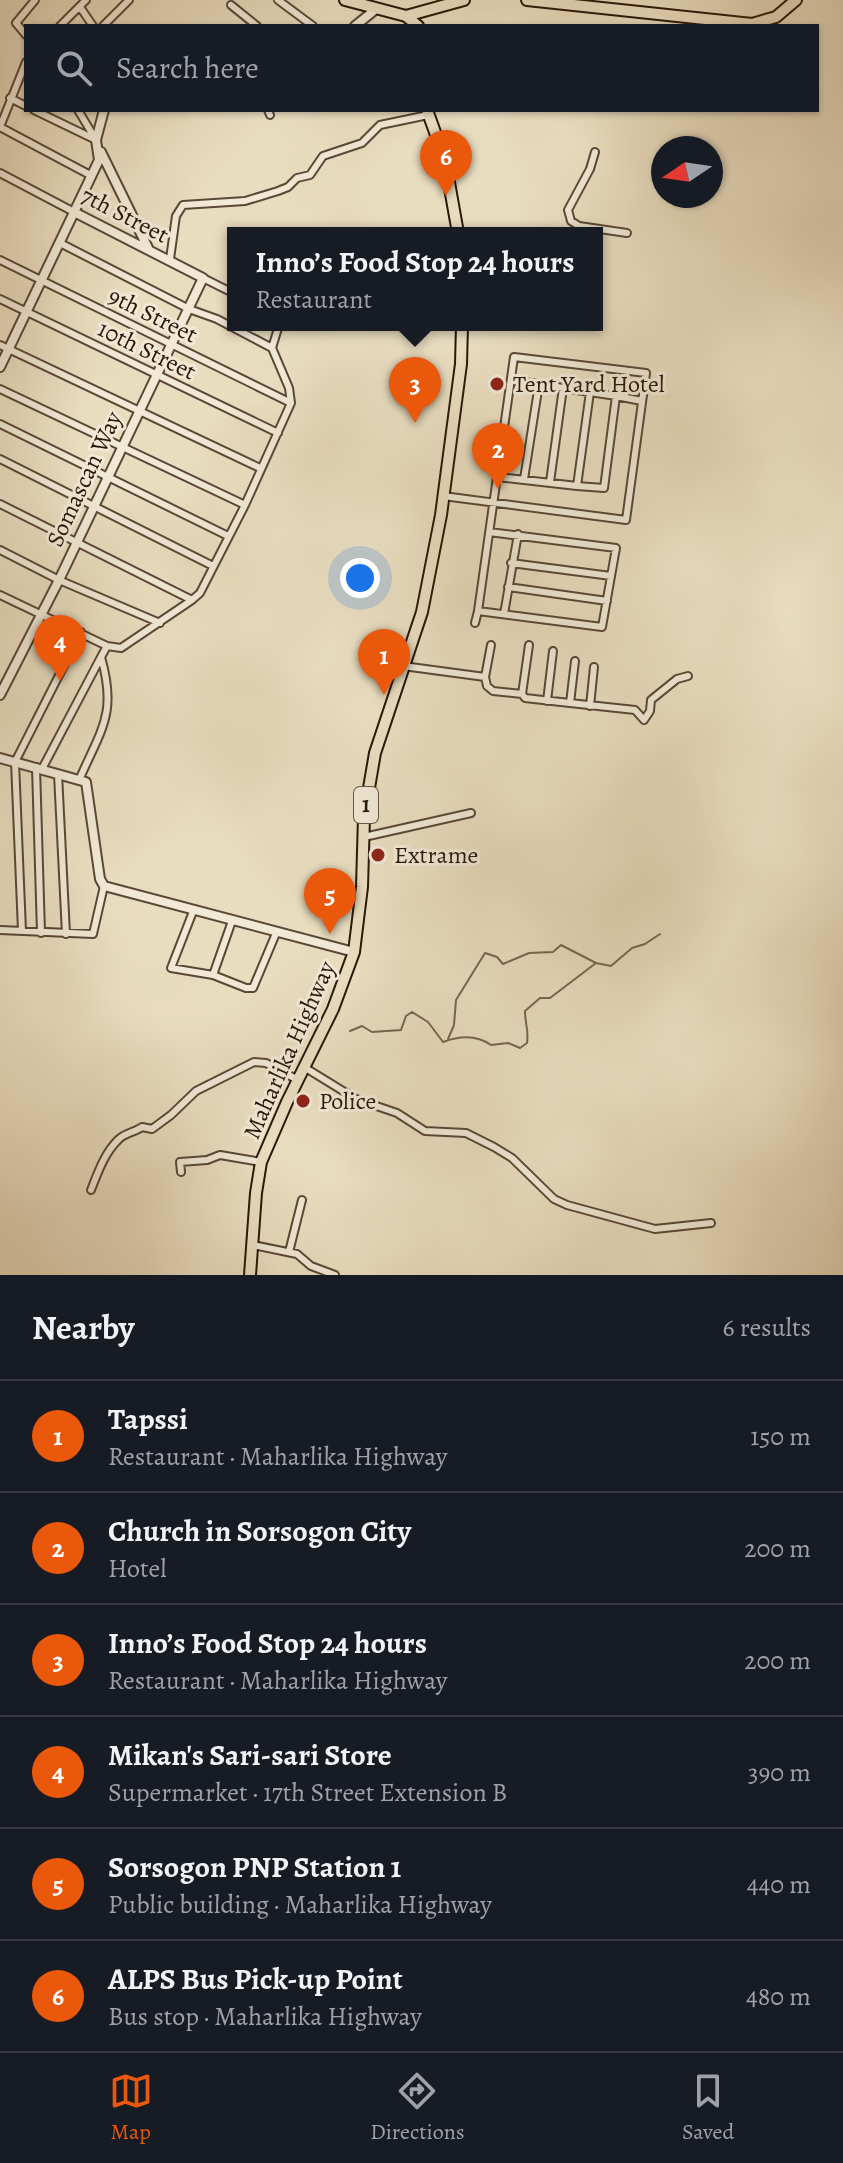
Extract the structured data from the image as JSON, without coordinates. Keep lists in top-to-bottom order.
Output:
{
  "streets": {
    "highway": ["1", "Maharlika Highway"],
    "street": [
      "7th Street",
      "9th Street",
      "10th Street",
      "Somascan Way"
    ]
  },
  "crossings": [
    ["7th Street", "Somascan Way"],
    ["9th Street", "Somascan Way"],
    ["10th Street", "Somascan Way"]
  ],
  "places": ["Tent Yard Hotel", "Extrame", "Police"],
  "north": "left",
  "page": {
    "search": "Search here",
    "pins": [
      "6",
      "3",
      "2",
      "4",
      "1",
      "5"
    ],
    "popup": ["Inno’s Food Stop 24 hours", "Restaurant"],
    "heading": ["Nearby", "6 results"],
    "list": [
      {
        "mark": "1",
        "name": "Tapssi",
        "note": "Restaurant · Maharlika Highway",
        "value": "150 m"
      },
      {
        "mark": "2",
        "name": "Church in Sorsogon City",
        "note": "Hotel",
        "value": "200 m"
      },
      {
        "mark": "3",
        "name": "Inno’s Food Stop 24 hours",
        "note": "Restaurant · Maharlika Highway",
        "value": "200 m"
      },
      {
        "mark": "4",
        "name": "Mikan's Sari-sari Store",
        "note": "Supermarket · 17th Street Extension B",
        "value": "390 m"
      },
      {
        "mark": "5",
        "name": "Sorsogon PNP Station 1",
        "note": "Public building · Maharlika Highway",
        "value": "440 m"
      },
      {
        "mark": "6",
        "name": "ALPS Bus Pick-up Point",
        "note": "Bus stop · Maharlika Highway",
        "value": "480 m"
      }
    ],
    "nav": ["Map", "Directions", "Saved"]
  }
}
